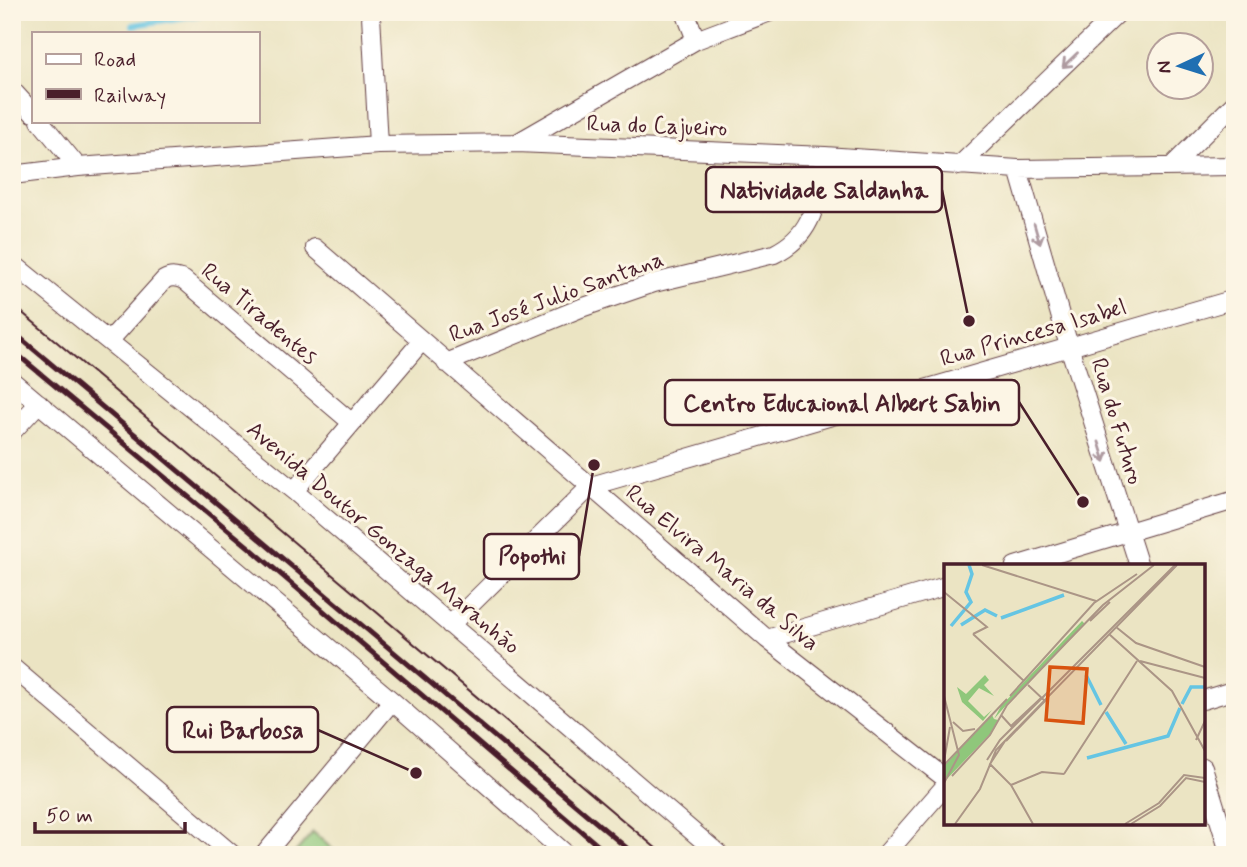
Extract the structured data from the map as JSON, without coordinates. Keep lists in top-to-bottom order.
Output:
{
  "streets": {
    "street": [
      "Rua do Cajueiro",
      "Rua José Julio Santana",
      "Rua Tiradentes",
      "Rua Princesa Isabel",
      "Rua do Futuro",
      "Avenida Doutor Gonzaga Maranhão",
      "Rua Elvira Maria da Silva"
    ]
  },
  "crossings": [
    ["Rua do Cajueiro", "Rua José Julio Santana"],
    ["Rua do Cajueiro", "Rua do Futuro"],
    ["Rua José Julio Santana", "Rua Elvira Maria da Silva"],
    ["Rua Tiradentes", "Avenida Doutor Gonzaga Maranhão"],
    ["Rua Princesa Isabel", "Rua do Futuro"],
    ["Rua Princesa Isabel", "Avenida Doutor Gonzaga Maranhão"],
    ["Rua Princesa Isabel", "Rua Elvira Maria da Silva"]
  ],
  "one_way": ["Rua do Futuro"],
  "places": [
    "Natividade Saldanha",
    "Popothi",
    "Centro Educaional Albert Sabin",
    "Rui Barbosa"
  ],
  "legend": ["Road", "Railway"],
  "scale_bar": "50 m",
  "north": "left"
}
